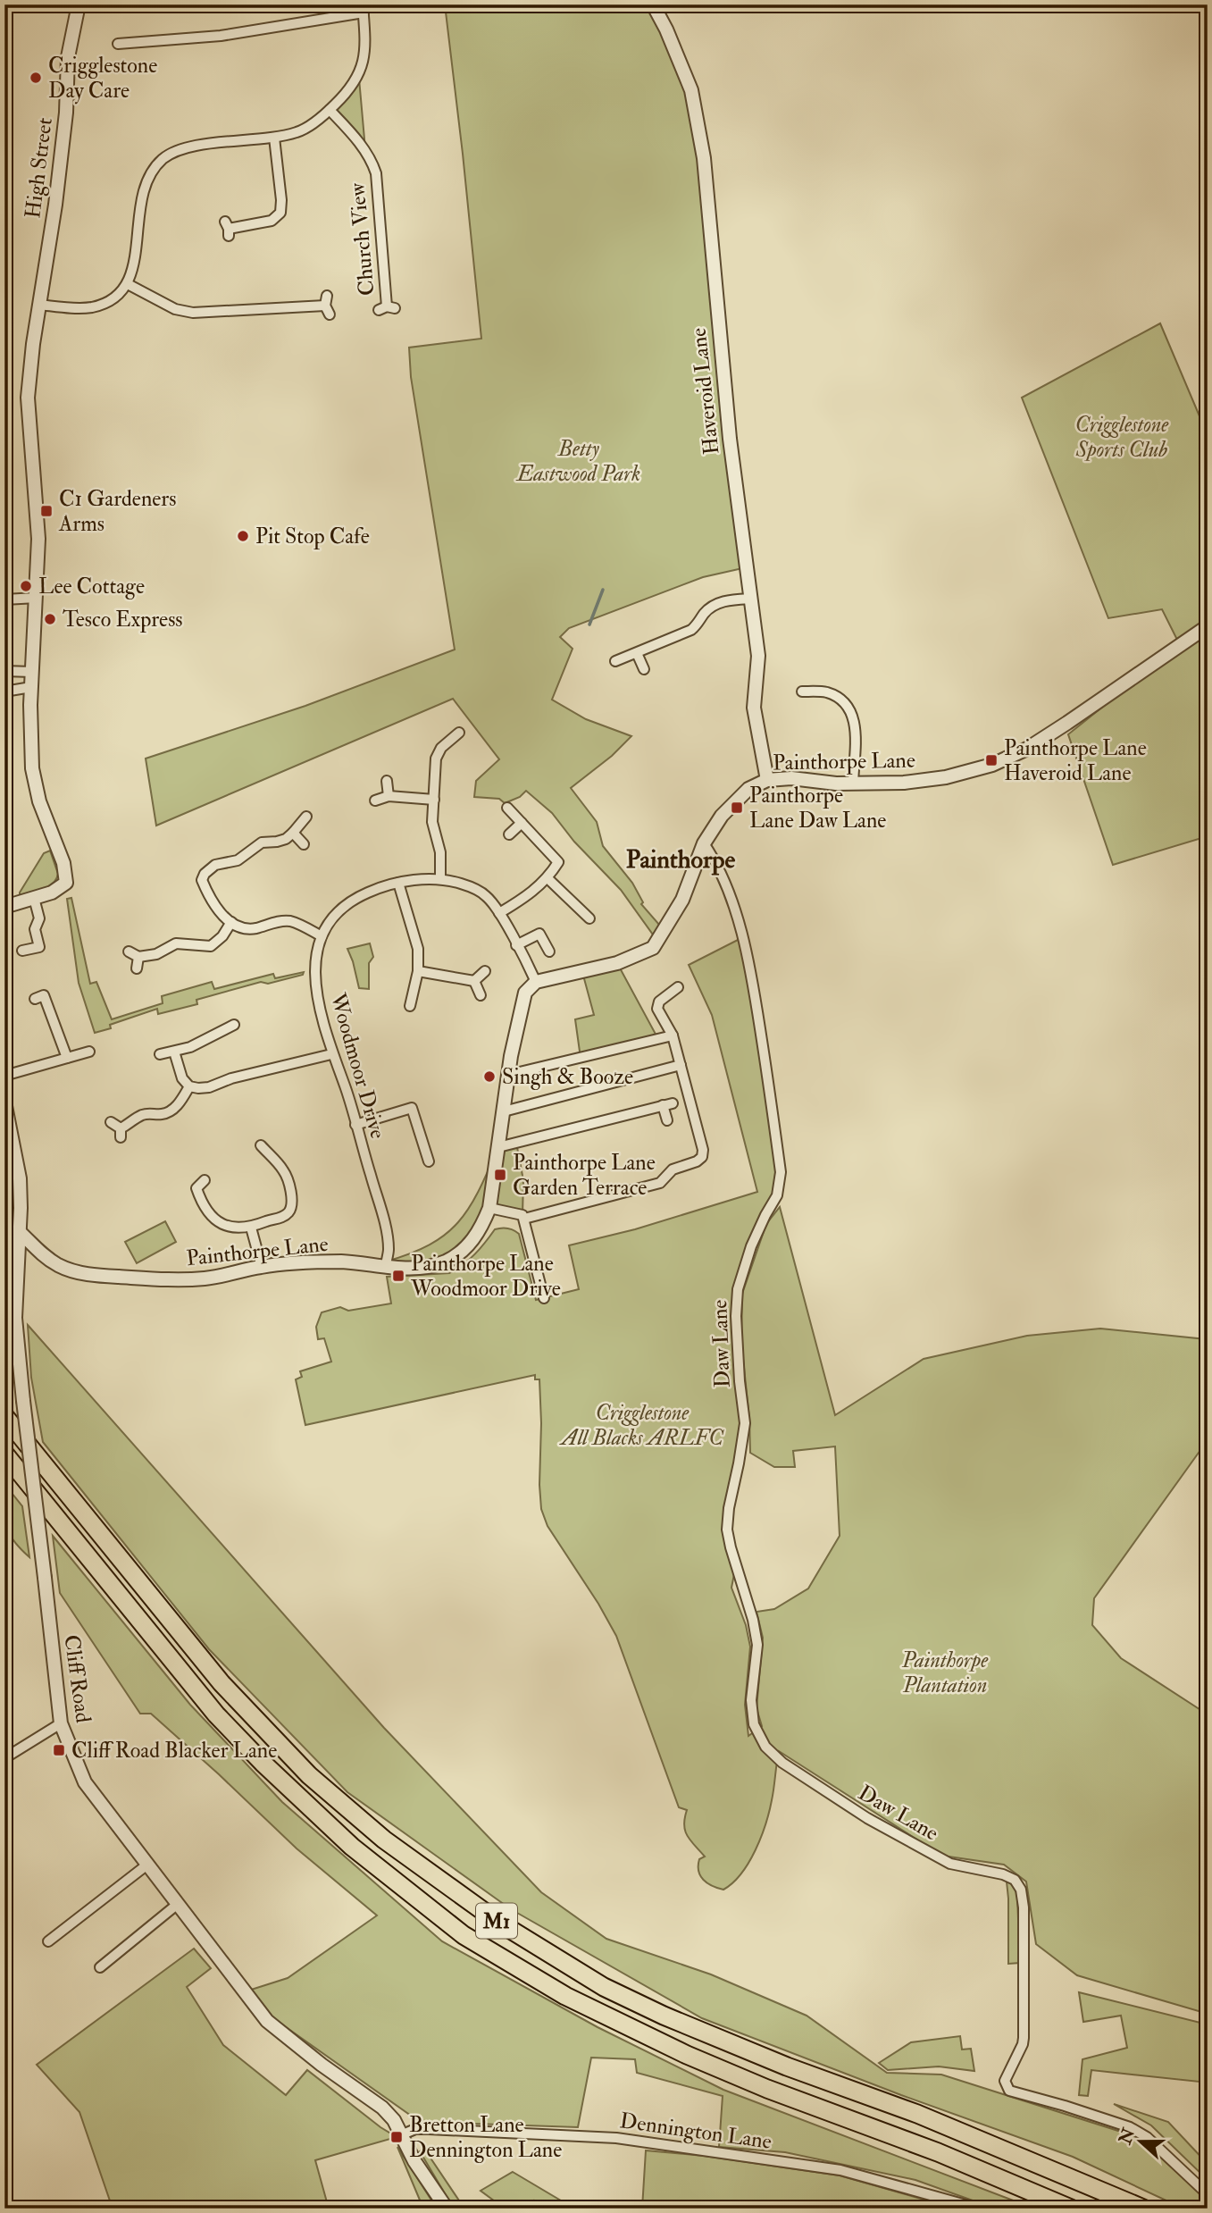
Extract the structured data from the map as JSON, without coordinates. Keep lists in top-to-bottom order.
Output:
{
  "streets": {
    "highway": ["M1"],
    "street": [
      "High Street",
      "Church View",
      "Haveroid Lane",
      "Painthorpe Lane",
      "Woodmoor Drive",
      "Daw Lane",
      "Cliff Road",
      "Dennington Lane"
    ]
  },
  "crossings": [
    ["Haveroid Lane", "Painthorpe Lane"],
    ["Painthorpe Lane", "Woodmoor Drive"],
    ["Painthorpe Lane", "Daw Lane"],
    ["Painthorpe Lane", "Cliff Road"],
    ["Cliff Road", "Dennington Lane"]
  ],
  "districts": ["Painthorpe"],
  "parks": [
    "Crigglestone Sports Club",
    "Betty Eastwood Park",
    "Crigglestone All Blacks ARLFC",
    "Painthorpe Plantation"
  ],
  "places": {
    "other": [
      "Crigglestone Day Care",
      "Pit Stop Cafe",
      "Lee Cottage",
      "Tesco Express",
      "Singh & Booze"
    ],
    "transit": [
      "C1 Gardeners Arms",
      "Painthorpe Lane Haveroid Lane",
      "Painthorpe Lane Daw Lane",
      "Painthorpe Lane Garden Terrace",
      "Painthorpe Lane Woodmoor Drive",
      "Cliff Road Blacker Lane",
      "Bretton Lane Dennington Lane"
    ]
  },
  "north": "left"
}
